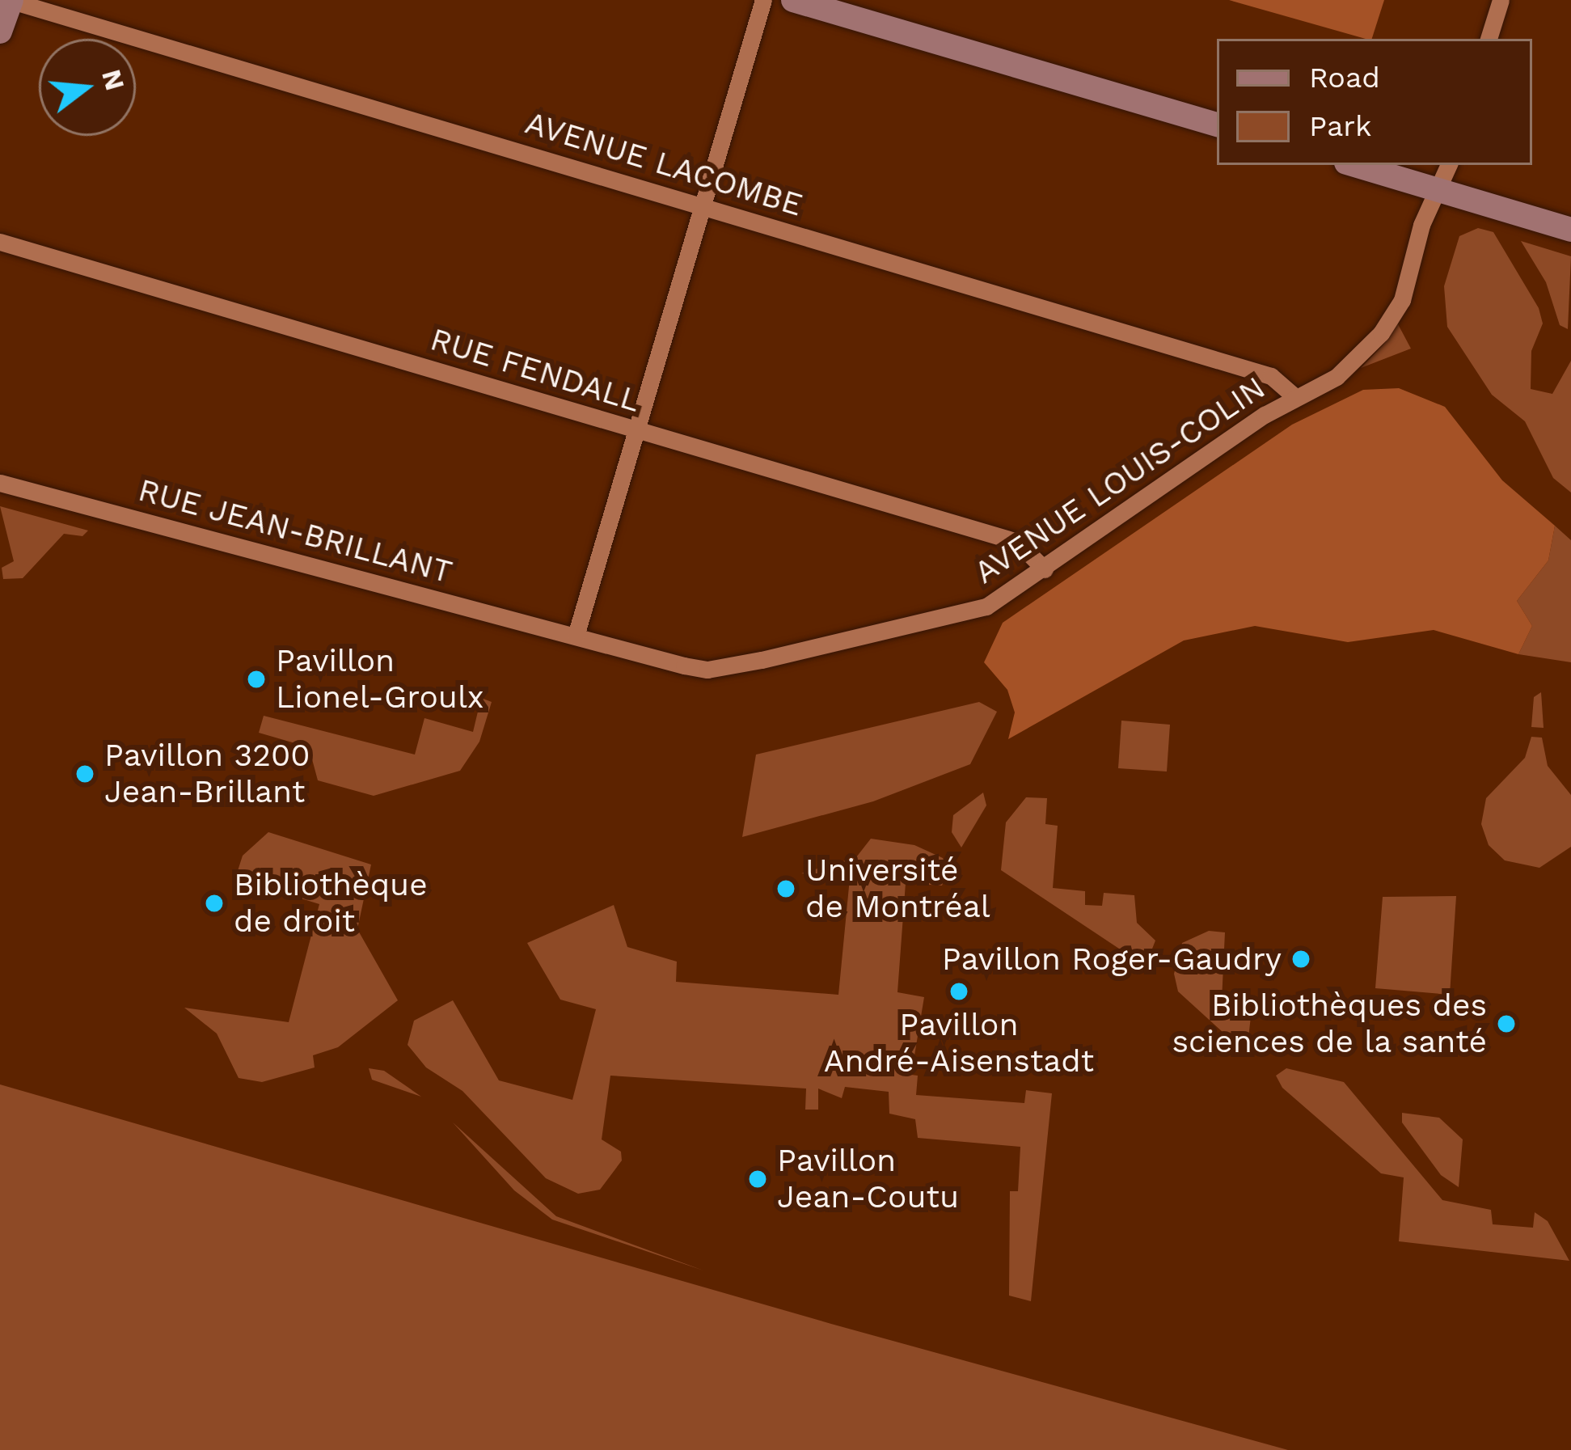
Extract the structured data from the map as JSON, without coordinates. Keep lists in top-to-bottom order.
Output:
{
  "streets": {
    "street": [
      "AVENUE LACOMBE",
      "RUE FENDALL",
      "AVENUE LOUIS-COLIN",
      "RUE JEAN-BRILLANT"
    ]
  },
  "crossings": [
    ["AVENUE LACOMBE", "AVENUE LOUIS-COLIN"],
    ["RUE FENDALL", "AVENUE LOUIS-COLIN"],
    ["AVENUE LOUIS-COLIN", "RUE JEAN-BRILLANT"]
  ],
  "places": [
    "Pavillon Lionel-Groulx",
    "Pavillon 3200 Jean-Brillant",
    "Université de Montréal",
    "Bibliothèque de droit",
    "Pavillon Roger-Gaudry",
    "Pavillon André-Aisenstadt",
    "Bibliothèques des sciences de la santé",
    "Pavillon Jean-Coutu"
  ],
  "legend": ["Road", "Park"],
  "north": "right"
}
